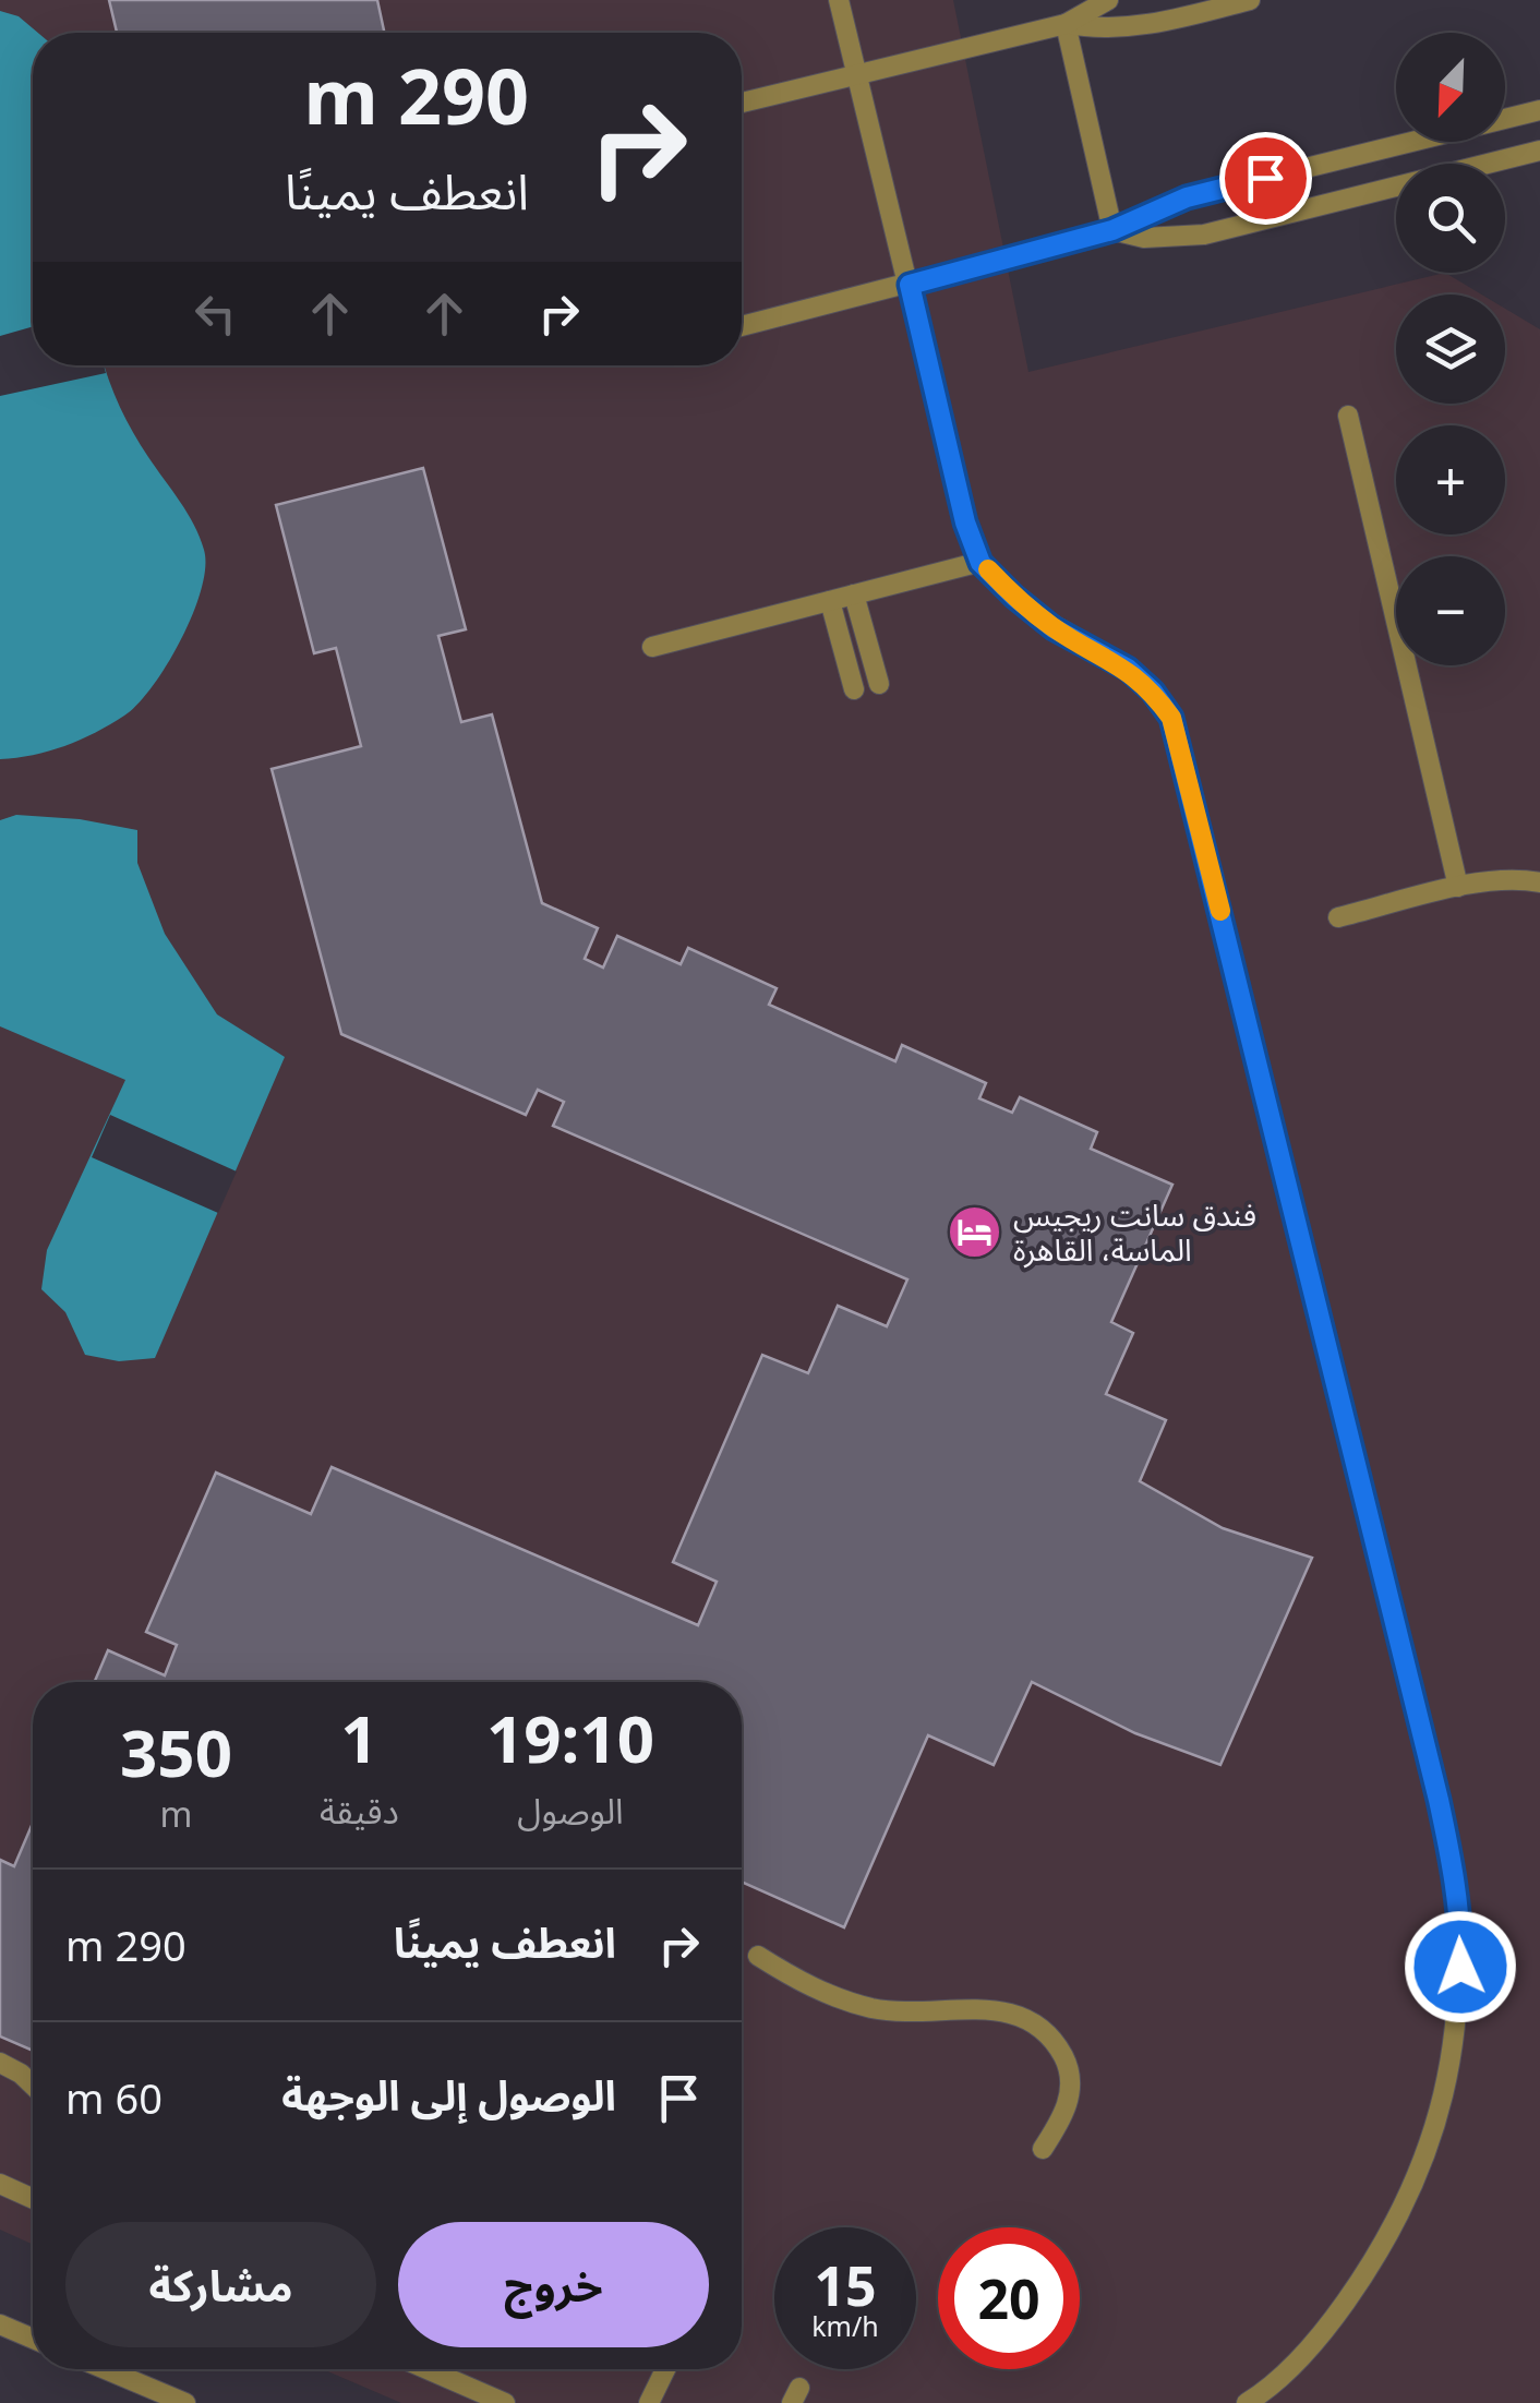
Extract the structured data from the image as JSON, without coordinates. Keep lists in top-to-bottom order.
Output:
{
  "places": {
    "hotel": ["فندق سانت ريجيس الماسة، القاهرة"]
  },
  "north": "bottom left",
  "page": {
    "map_buttons": ["+", "−"],
    "turn": ["290 m", "انعطف يمينًا"],
    "eta": [
      "19:10",
      "الوصول",
      "1",
      "دقيقة",
      "350",
      "m"
    ],
    "list": [
      {
        "name": "انعطف يمينًا",
        "value": "290 m"
      },
      {
        "name": "الوصول إلى الوجهة",
        "value": "60 m"
      }
    ],
    "buttons": ["خروج", "مشاركة"],
    "speed": "15 km/h",
    "limit": "20"
  }
}
